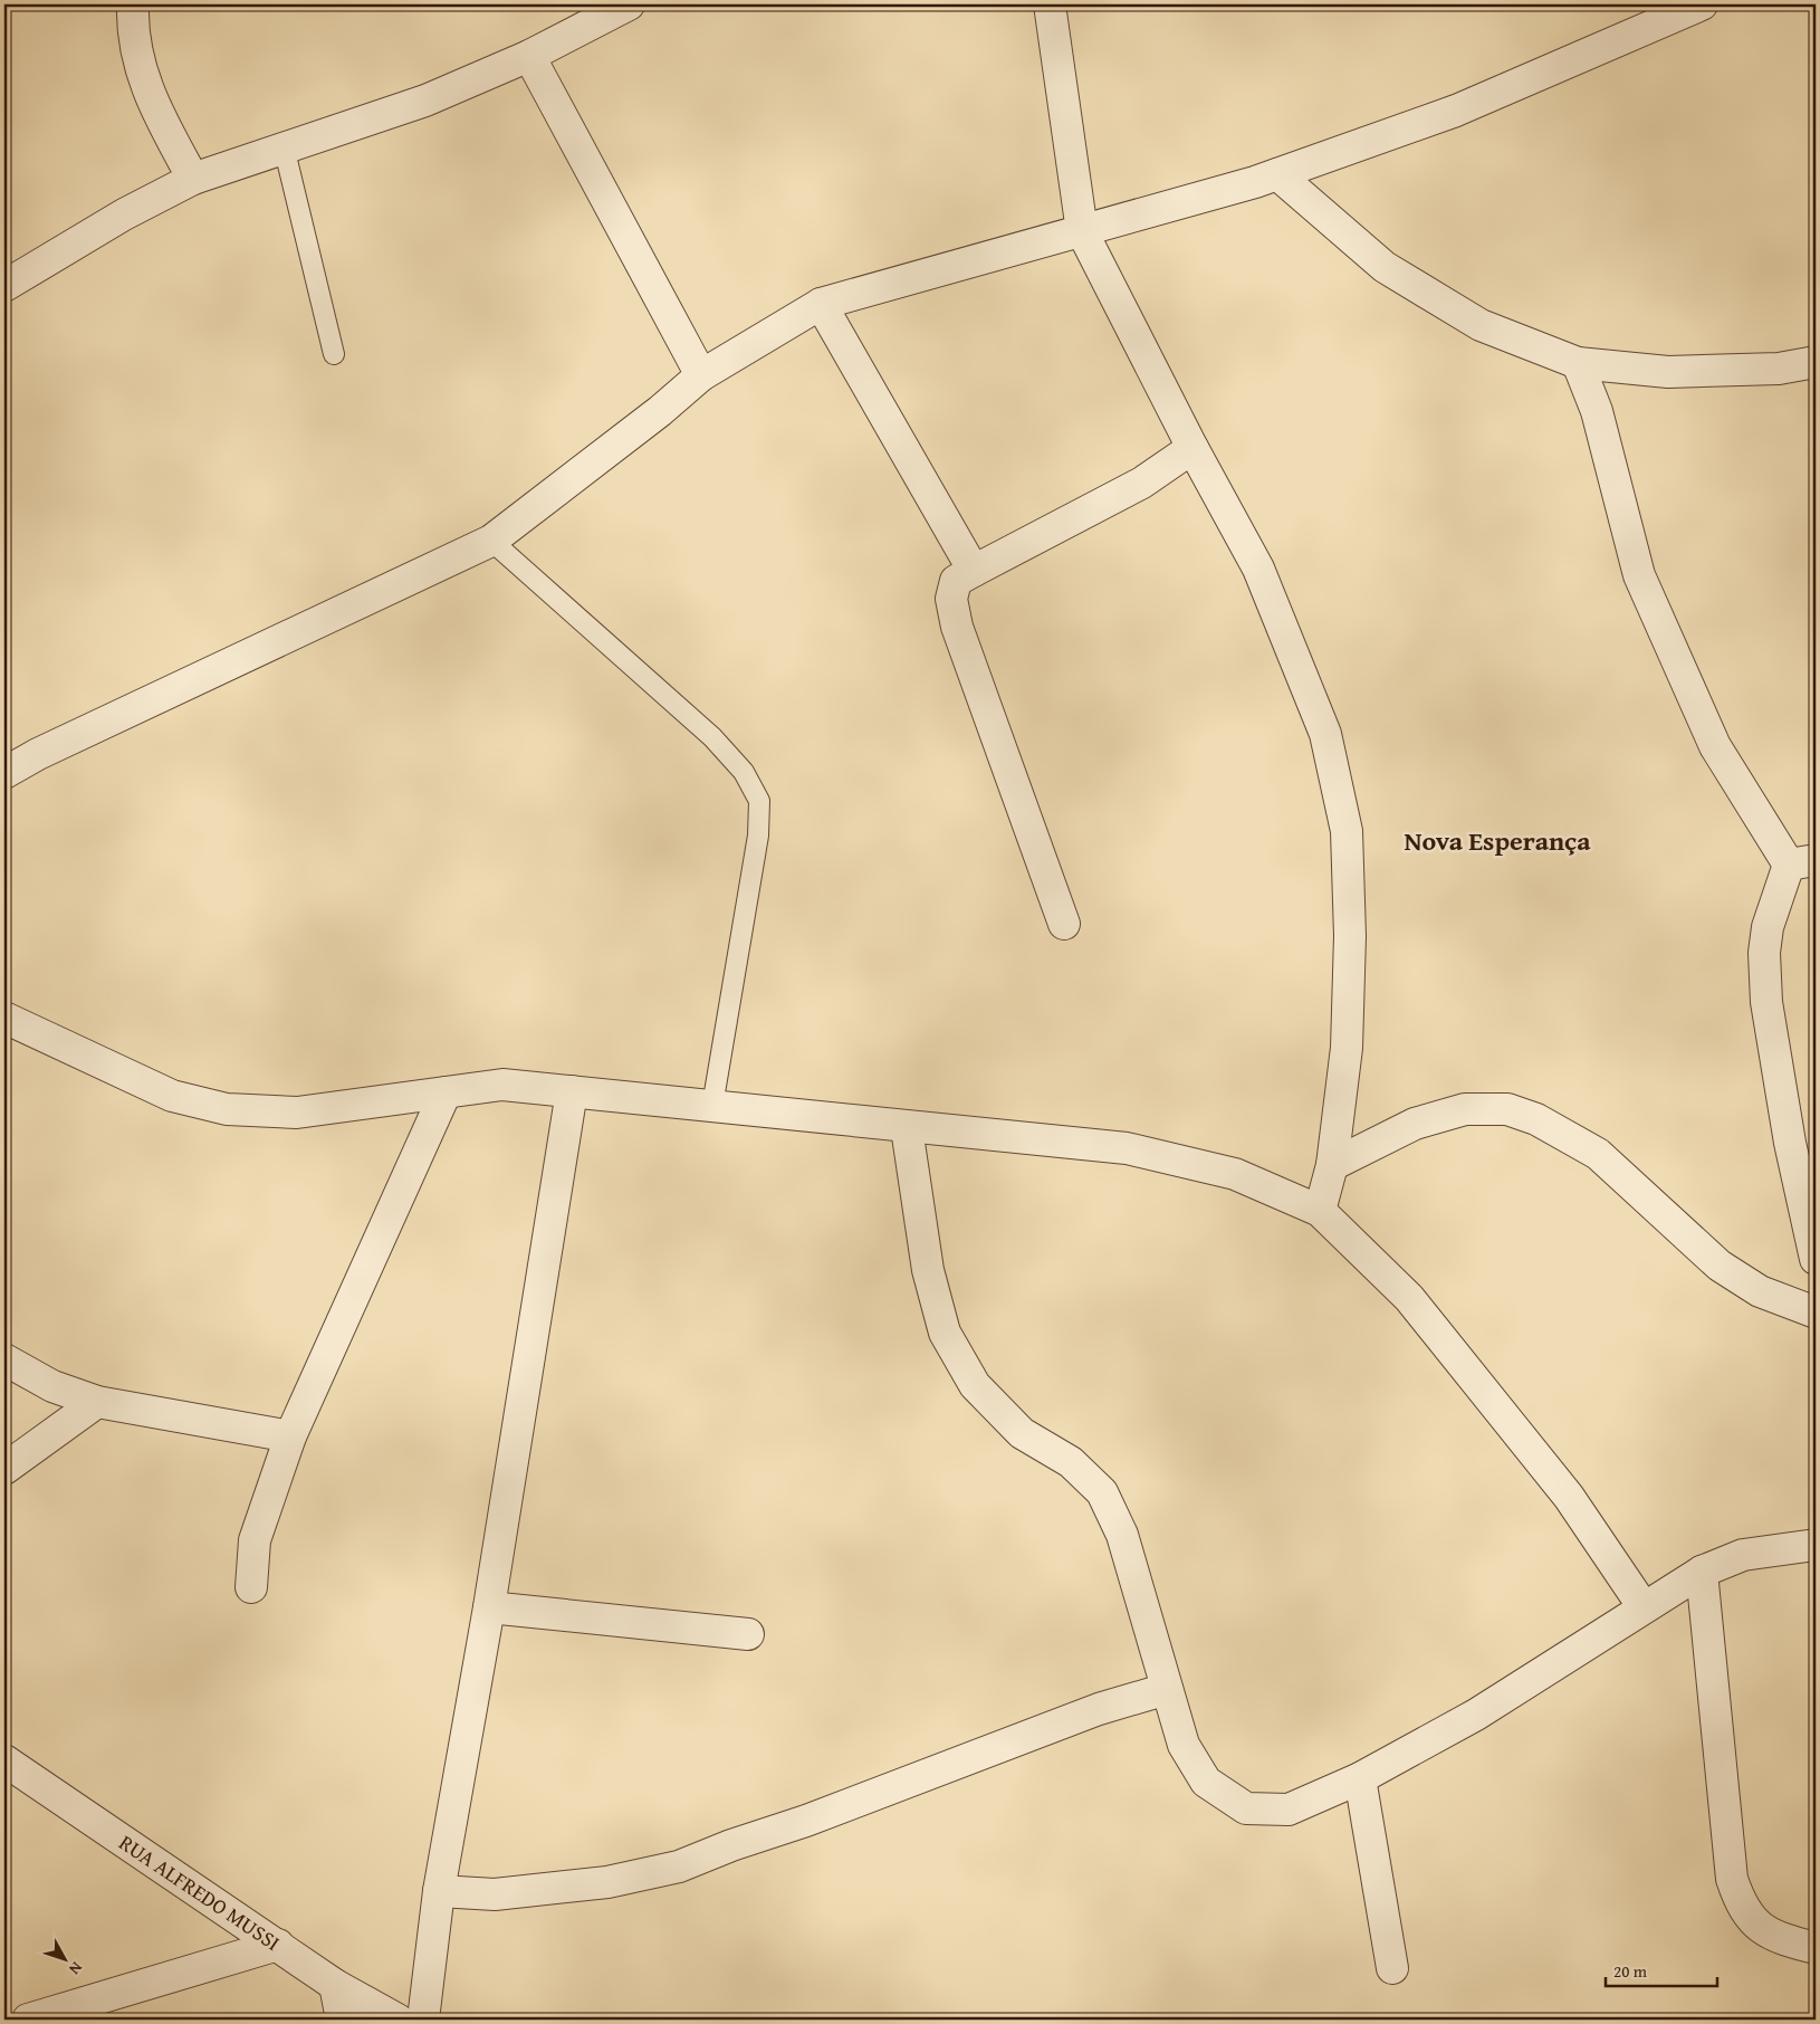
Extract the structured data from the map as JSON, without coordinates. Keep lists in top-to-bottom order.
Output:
{
  "streets": {
    "street": ["RUA ALFREDO MUSSI"]
  },
  "districts": ["Nova Esperança"],
  "scale_bar": "20 m",
  "north": "bottom right"
}
